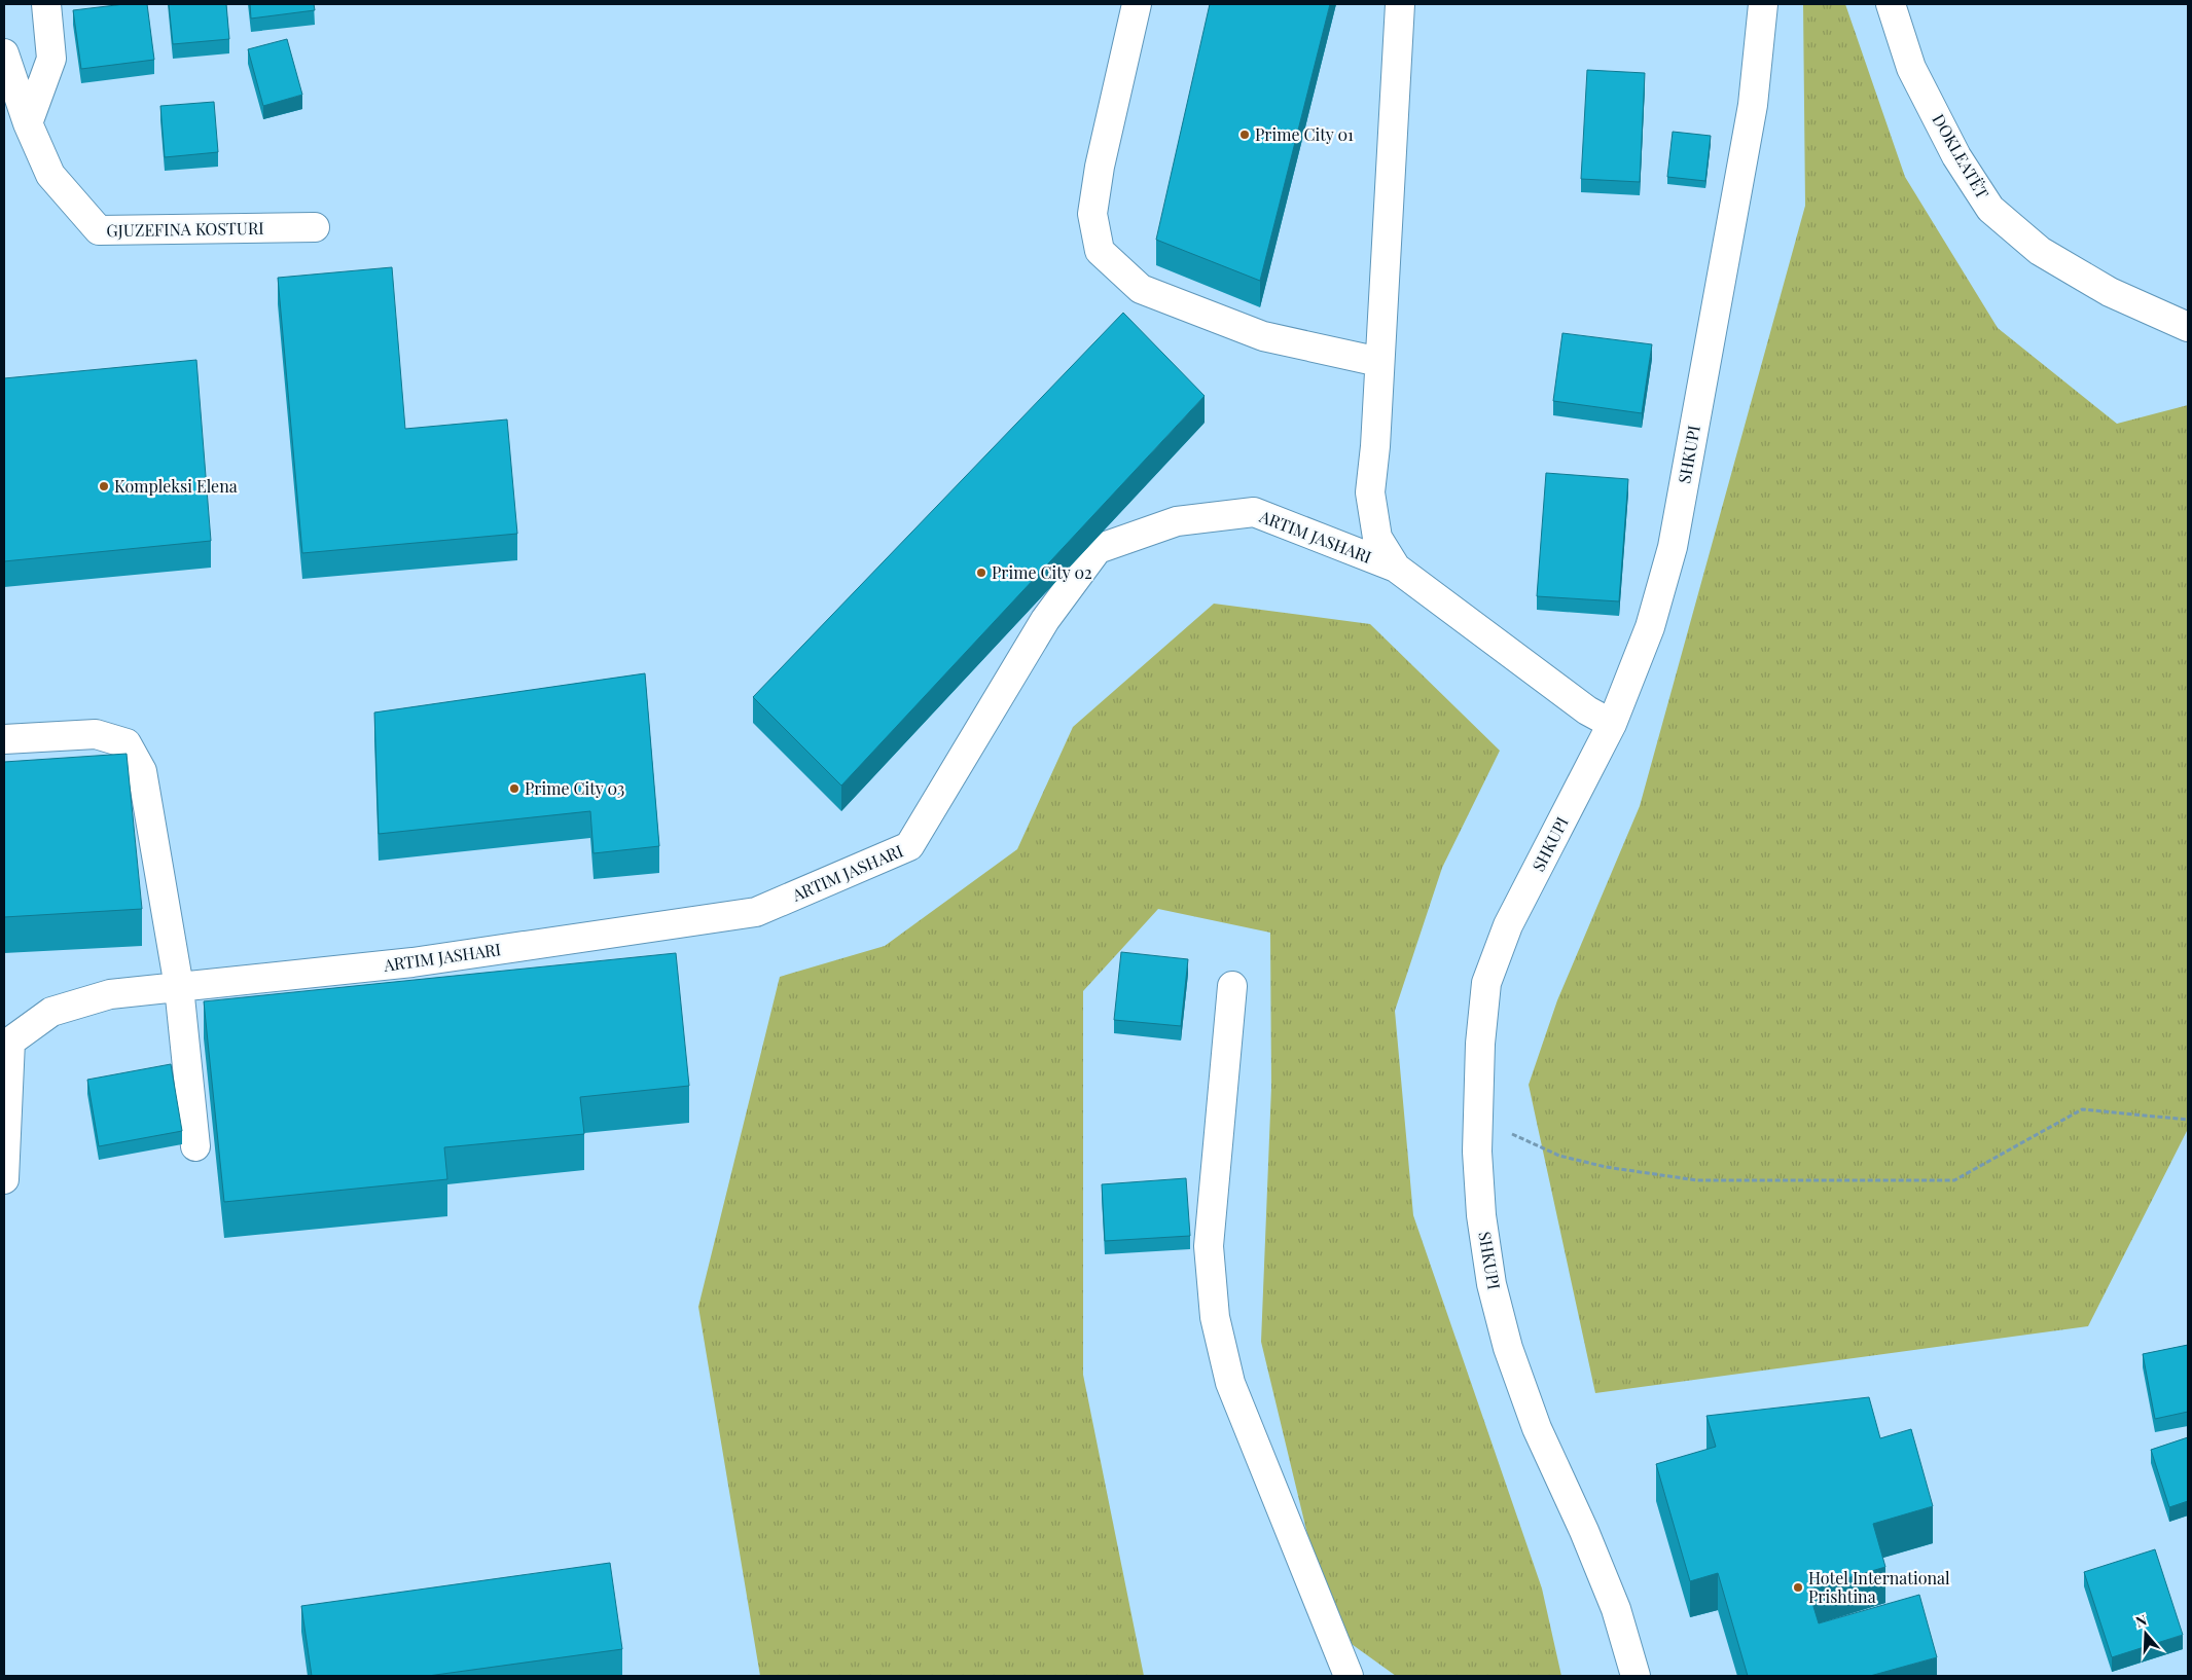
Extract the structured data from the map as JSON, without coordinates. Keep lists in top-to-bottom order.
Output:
{
  "streets": {
    "street": [
      "DOKLEATËT",
      "GJUZEFINA KOSTURI",
      "SHKUPI",
      "ARTIM JASHARI"
    ]
  },
  "crossings": [
    ["SHKUPI", "ARTIM JASHARI"]
  ],
  "places": [
    "Prime City 01",
    "Kompleksi Elena",
    "Prime City 02",
    "Prime City 03",
    "Hotel International Prishtina"
  ],
  "north": "top"
}
